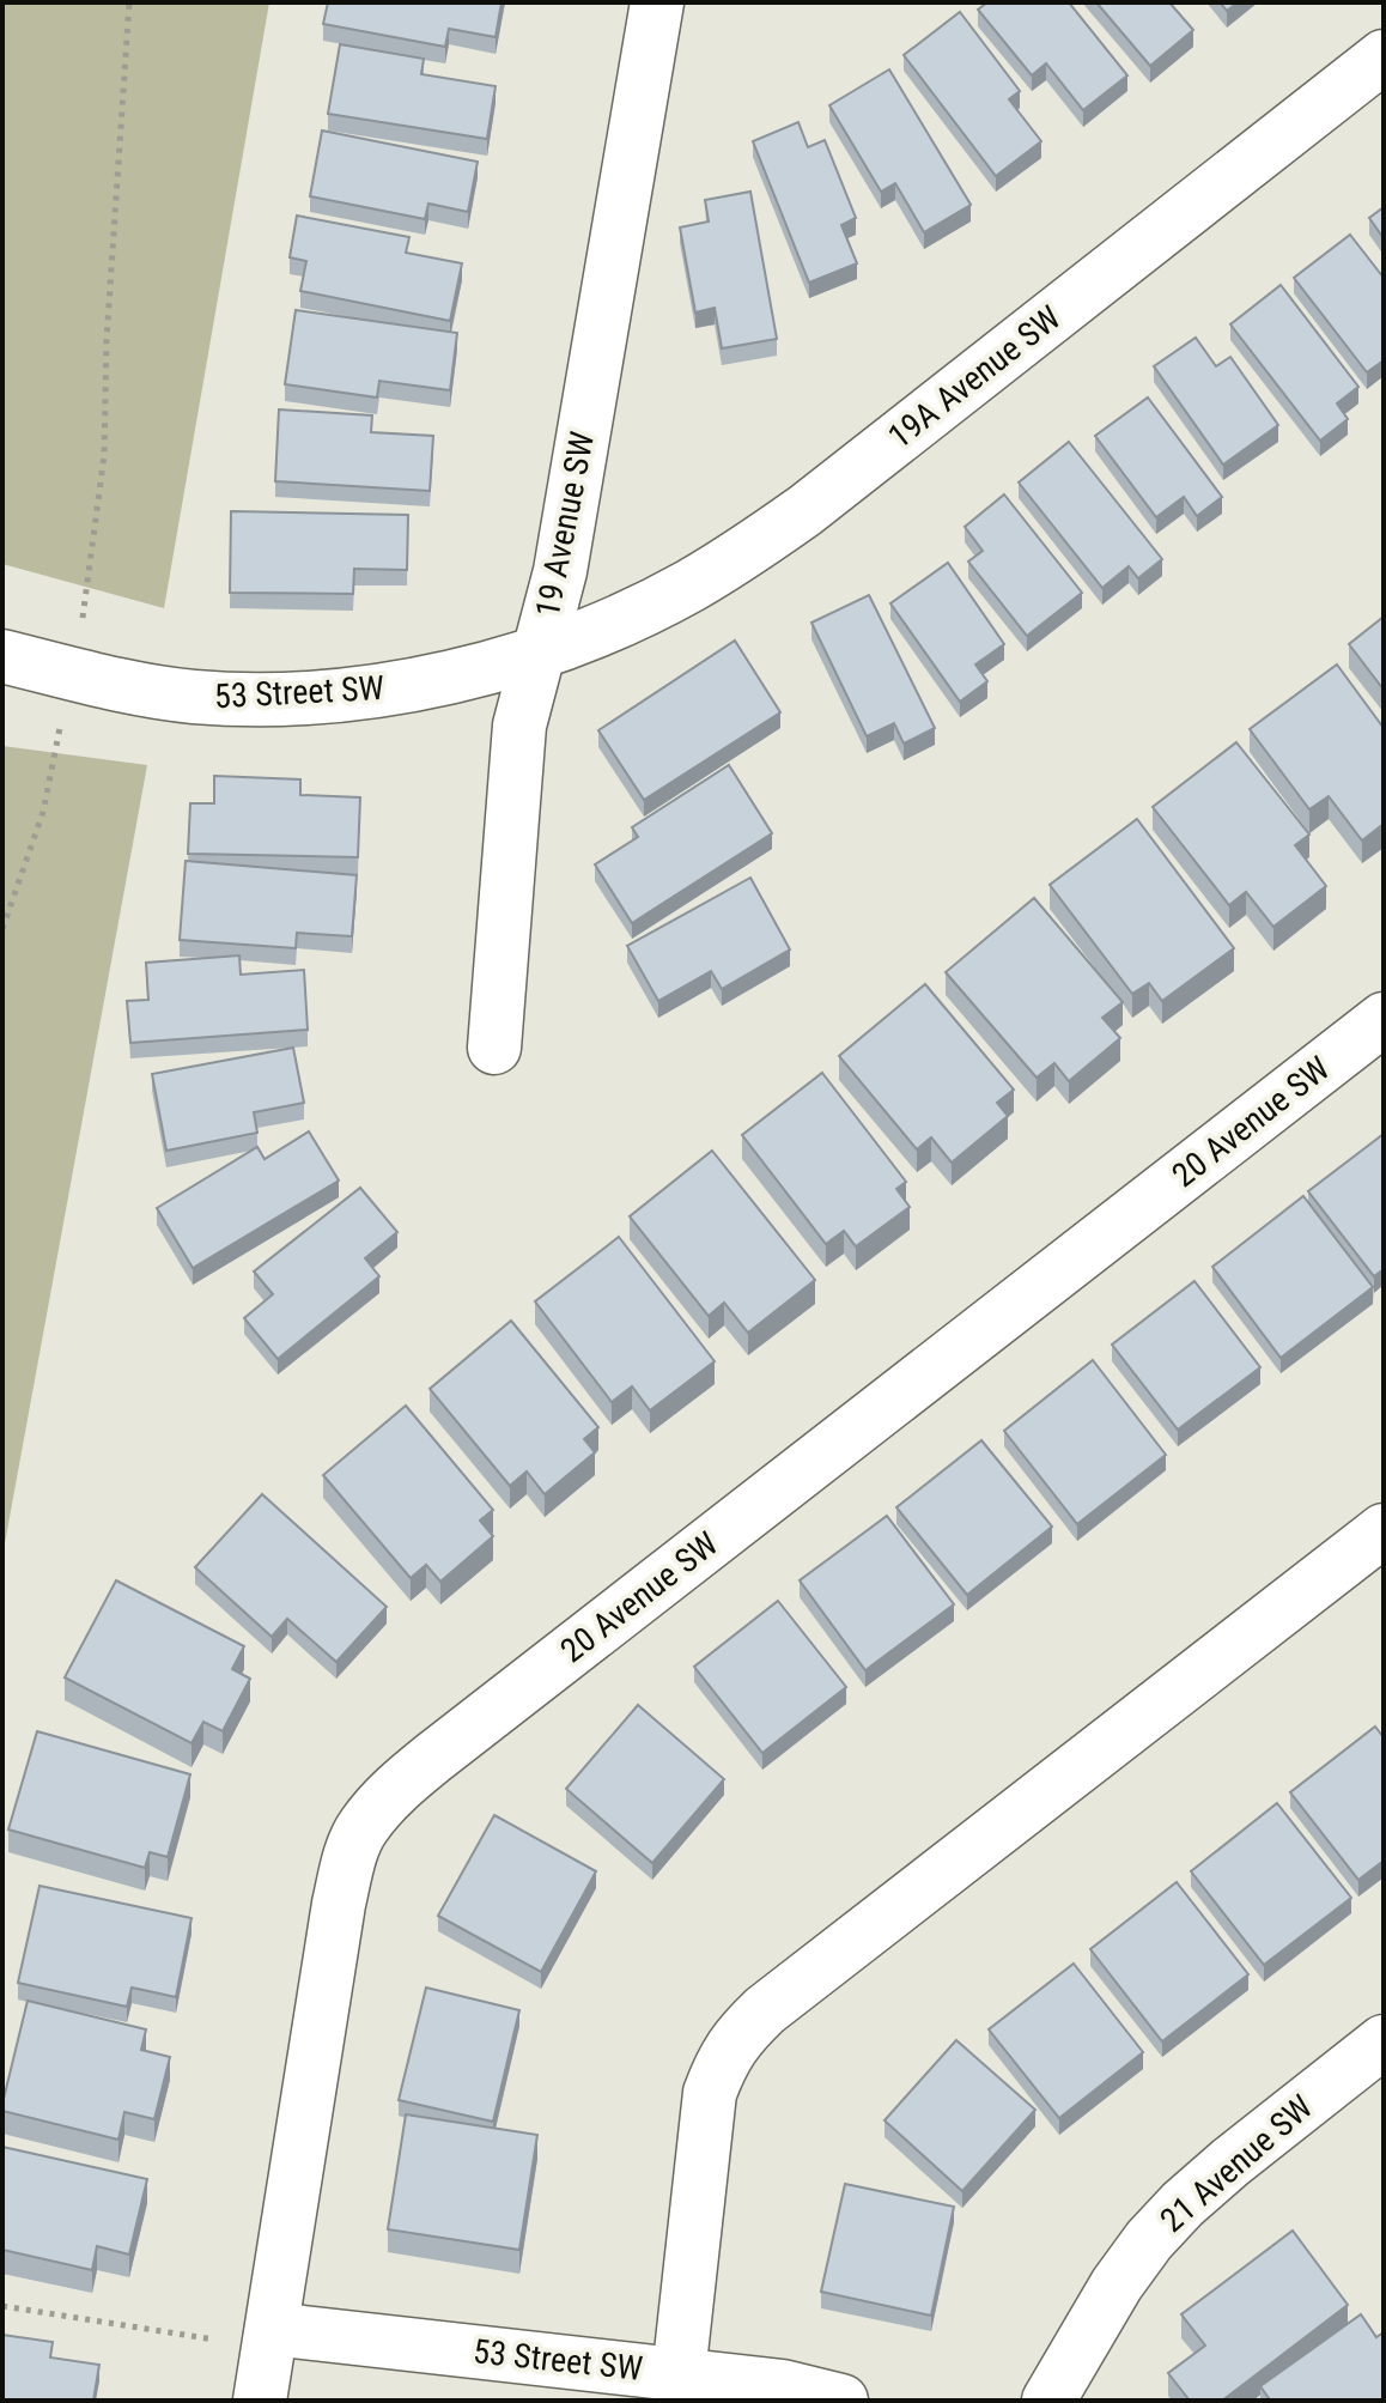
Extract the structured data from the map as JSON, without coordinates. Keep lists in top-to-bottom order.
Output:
{
  "streets": {
    "street": [
      "19A Avenue SW",
      "19 Avenue SW",
      "53 Street SW",
      "20 Avenue SW",
      "21 Avenue SW"
    ]
  },
  "crossings": [
    ["19A Avenue SW", "19 Avenue SW"],
    ["19A Avenue SW", "53 Street SW"],
    ["19 Avenue SW", "53 Street SW"],
    ["53 Street SW", "20 Avenue SW"]
  ]
}
